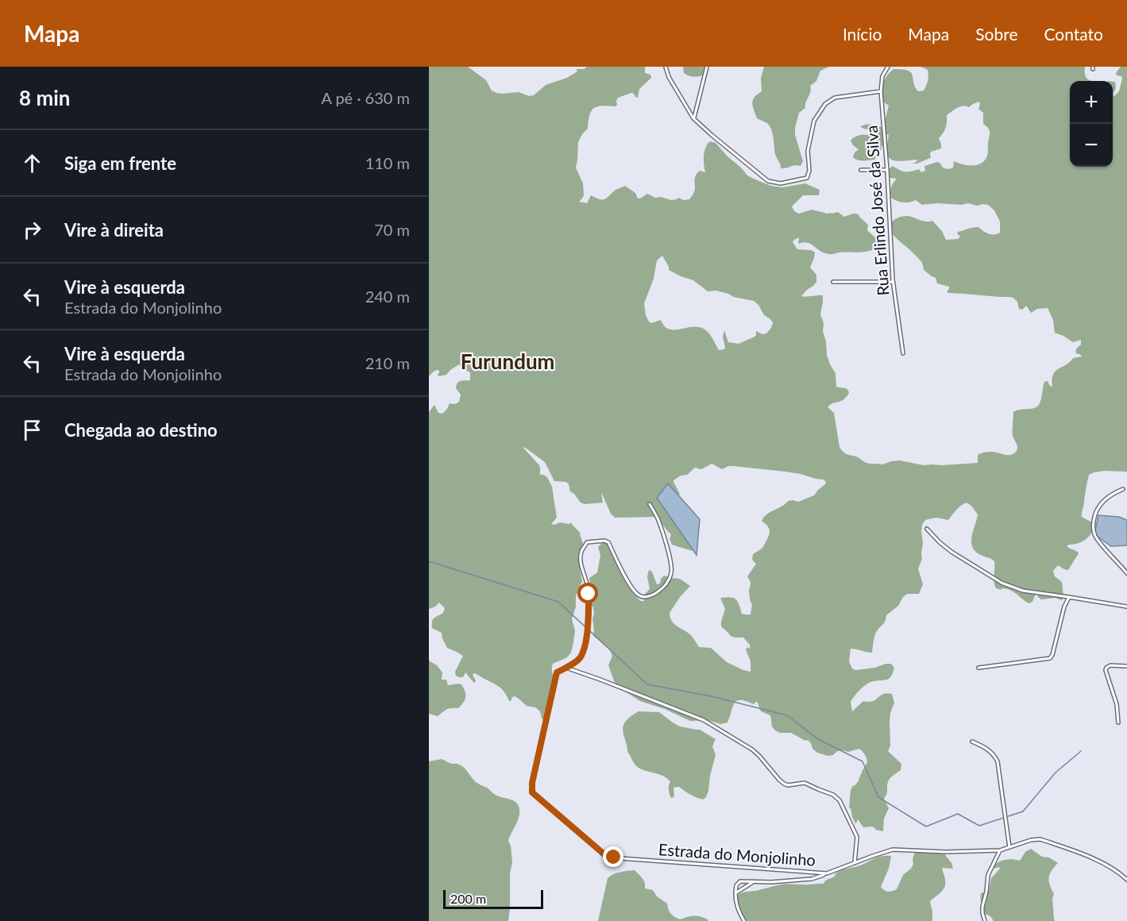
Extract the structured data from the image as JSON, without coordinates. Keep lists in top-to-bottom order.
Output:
{
  "streets": {
    "street": ["Rua Erlindo José da Silva", "Estrada do Monjolinho"]
  },
  "districts": ["Furundum"],
  "scale_bar": "200 m",
  "page": {
    "header": "Mapa",
    "nav": [
      "Início",
      "Mapa",
      "Sobre",
      "Contato"
    ],
    "heading": ["8 min", "A pé · 630 m"],
    "map_buttons": ["+", "−"],
    "list": [
      ["Siga em frente", "110 m"],
      ["Vire à direita", "70 m"],
      ["Vire à esquerda", "Estrada do Monjolinho", "240 m"],
      ["Vire à esquerda", "Estrada do Monjolinho", "210 m"],
      "Chegada ao destino"
    ],
    "scale": "200 m"
  }
}
